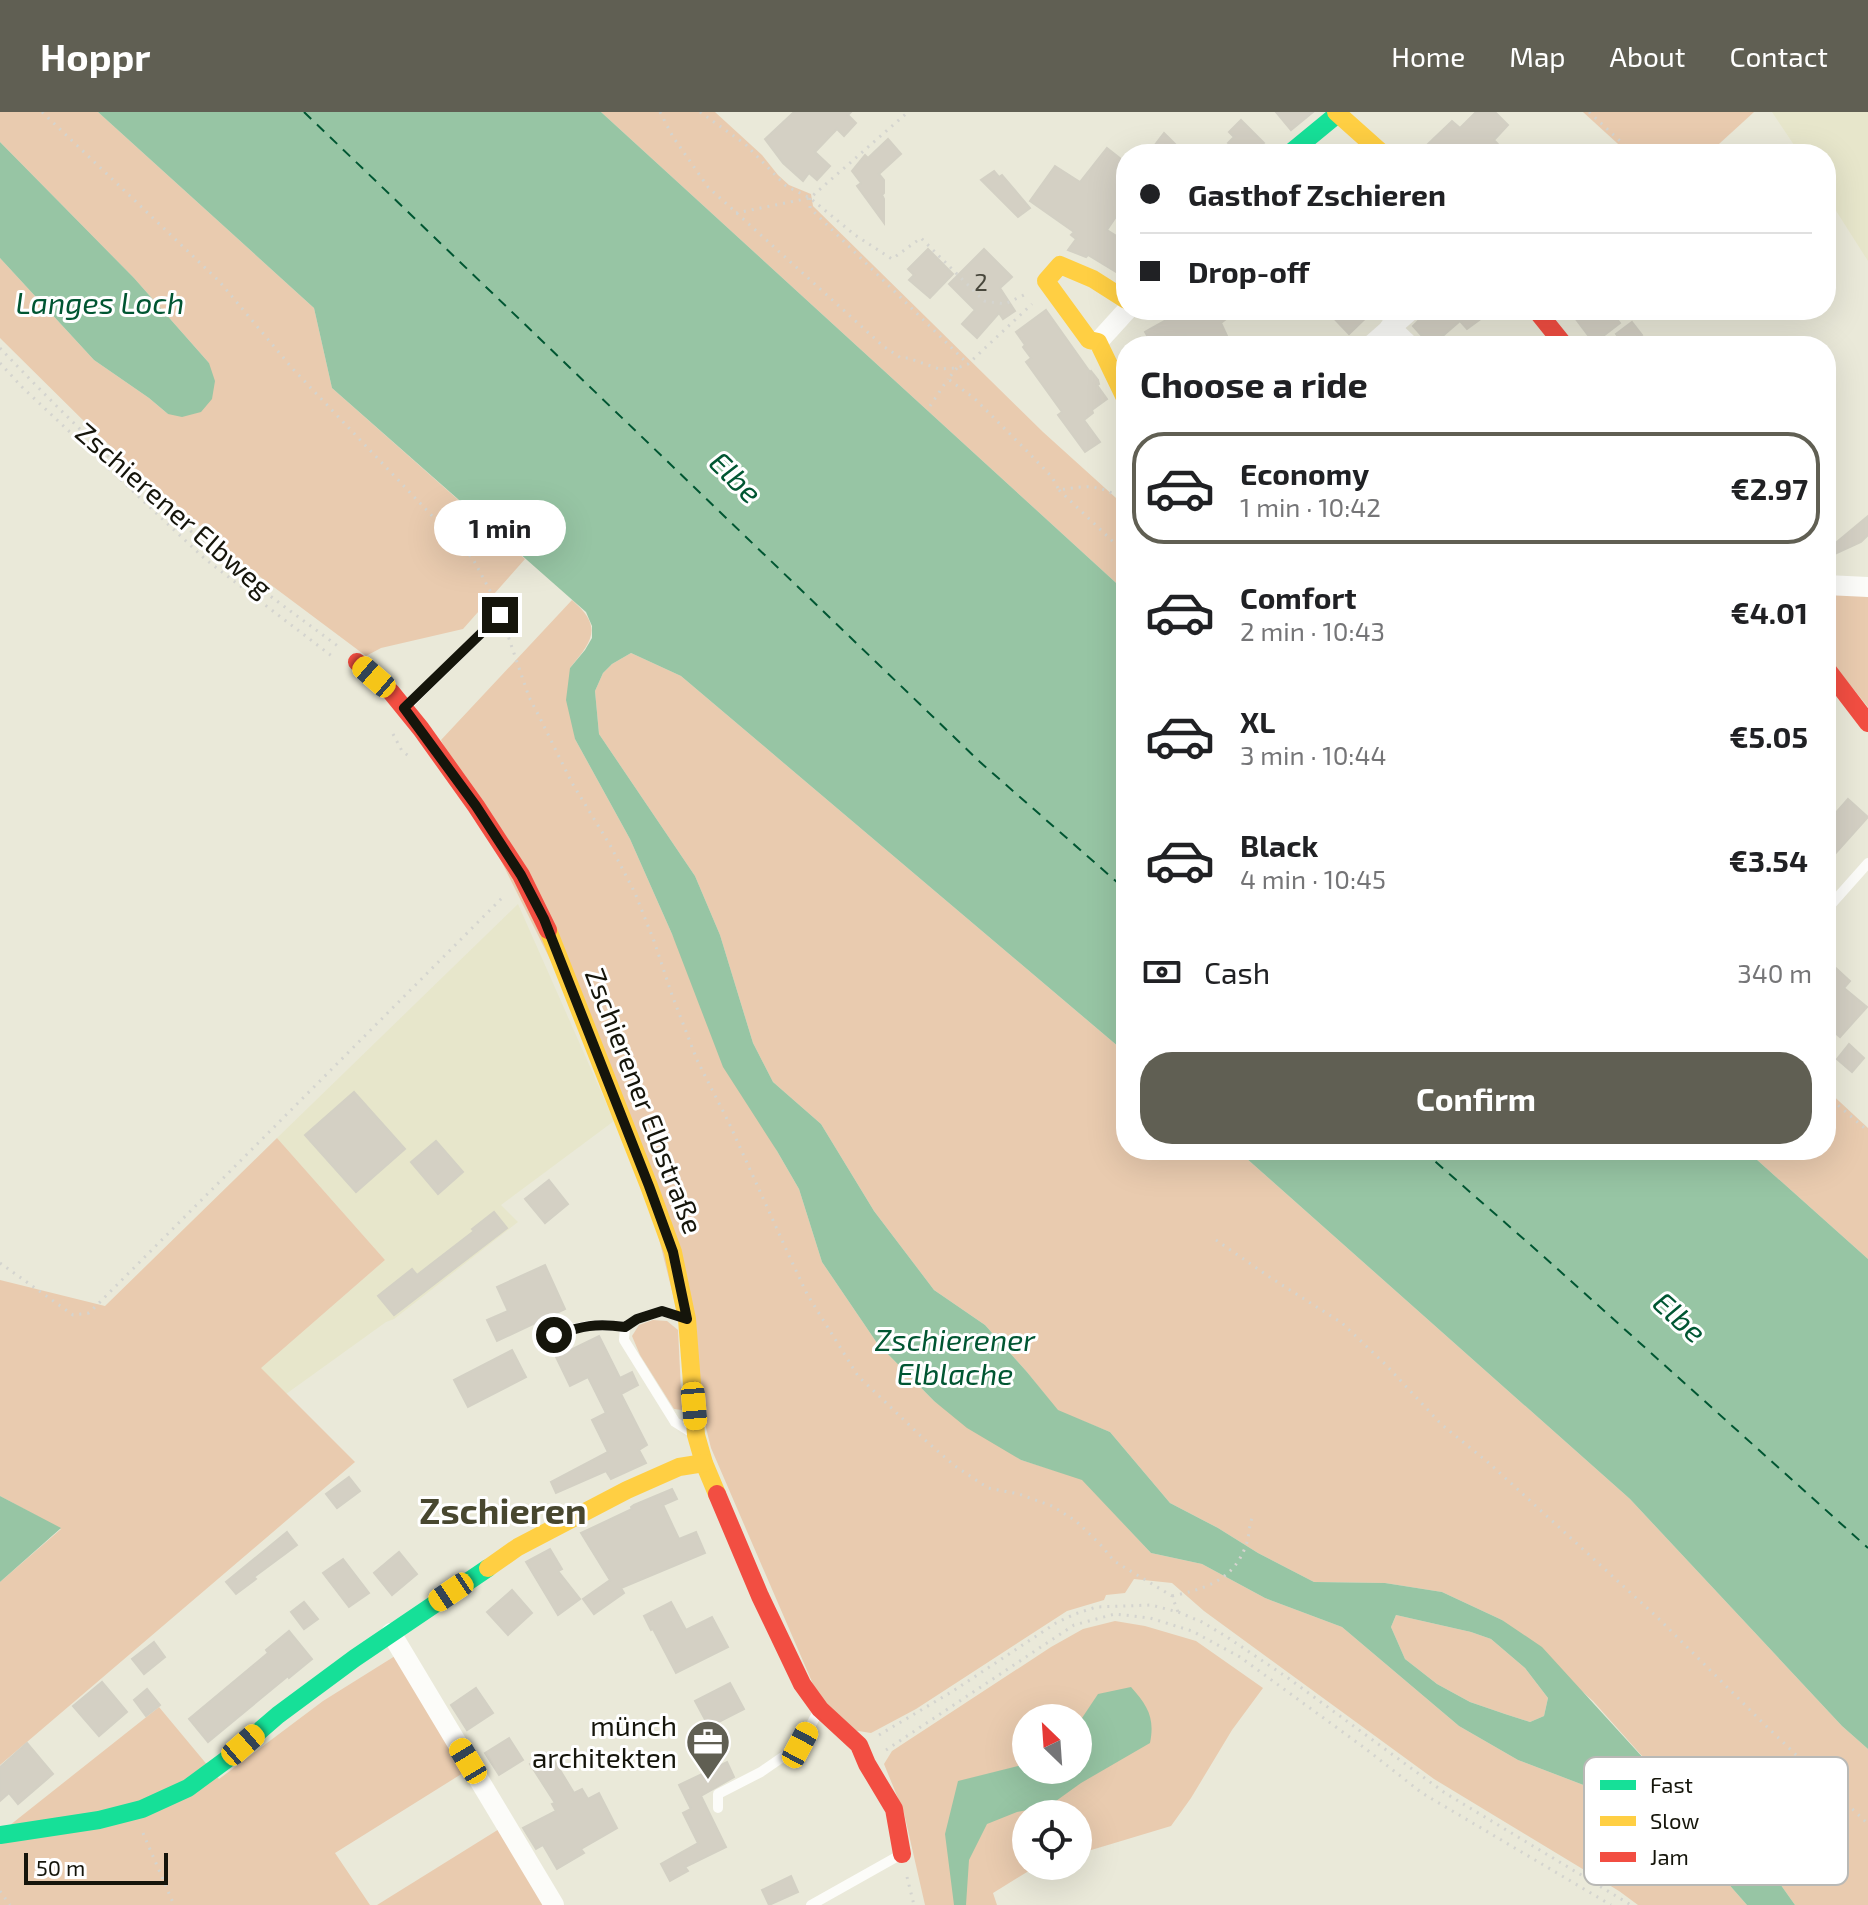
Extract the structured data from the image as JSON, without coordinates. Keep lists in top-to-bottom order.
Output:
{
  "streets": {
    "street": ["Zschierener Elbstraße"],
    "path": ["Zschierener Elbweg"]
  },
  "crossings": [
    ["Zschierener Elbweg", "Zschierener Elbstraße"]
  ],
  "districts": ["Zschieren"],
  "water": ["Langes Loch", "Elbe", "Zschierener Elblache"],
  "places": {
    "office": ["münch architekten"]
  },
  "house_numbers": ["2"],
  "legend": ["Fast", "Slow", "Jam"],
  "scale_bar": "50 m",
  "north": "top left",
  "page": {
    "header": "Hoppr",
    "nav": [
      "Home",
      "Map",
      "About",
      "Contact"
    ],
    "banner": ["Gasthof Zschieren", "Drop-off"],
    "heading": "Choose a ride",
    "list": [
      {
        "name": "Economy",
        "note": "1 min · 10:42",
        "value": "€2.97"
      },
      {
        "name": "Comfort",
        "note": "2 min · 10:43",
        "value": "€4.01"
      },
      {
        "name": "XL",
        "note": "3 min · 10:44",
        "value": "€5.05"
      },
      {
        "name": "Black",
        "note": "4 min · 10:45",
        "value": "€3.54"
      }
    ],
    "bubble": "1 min",
    "pay": ["Cash", "340 m"],
    "buttons": "Confirm",
    "scale": "50 m"
  }
}
